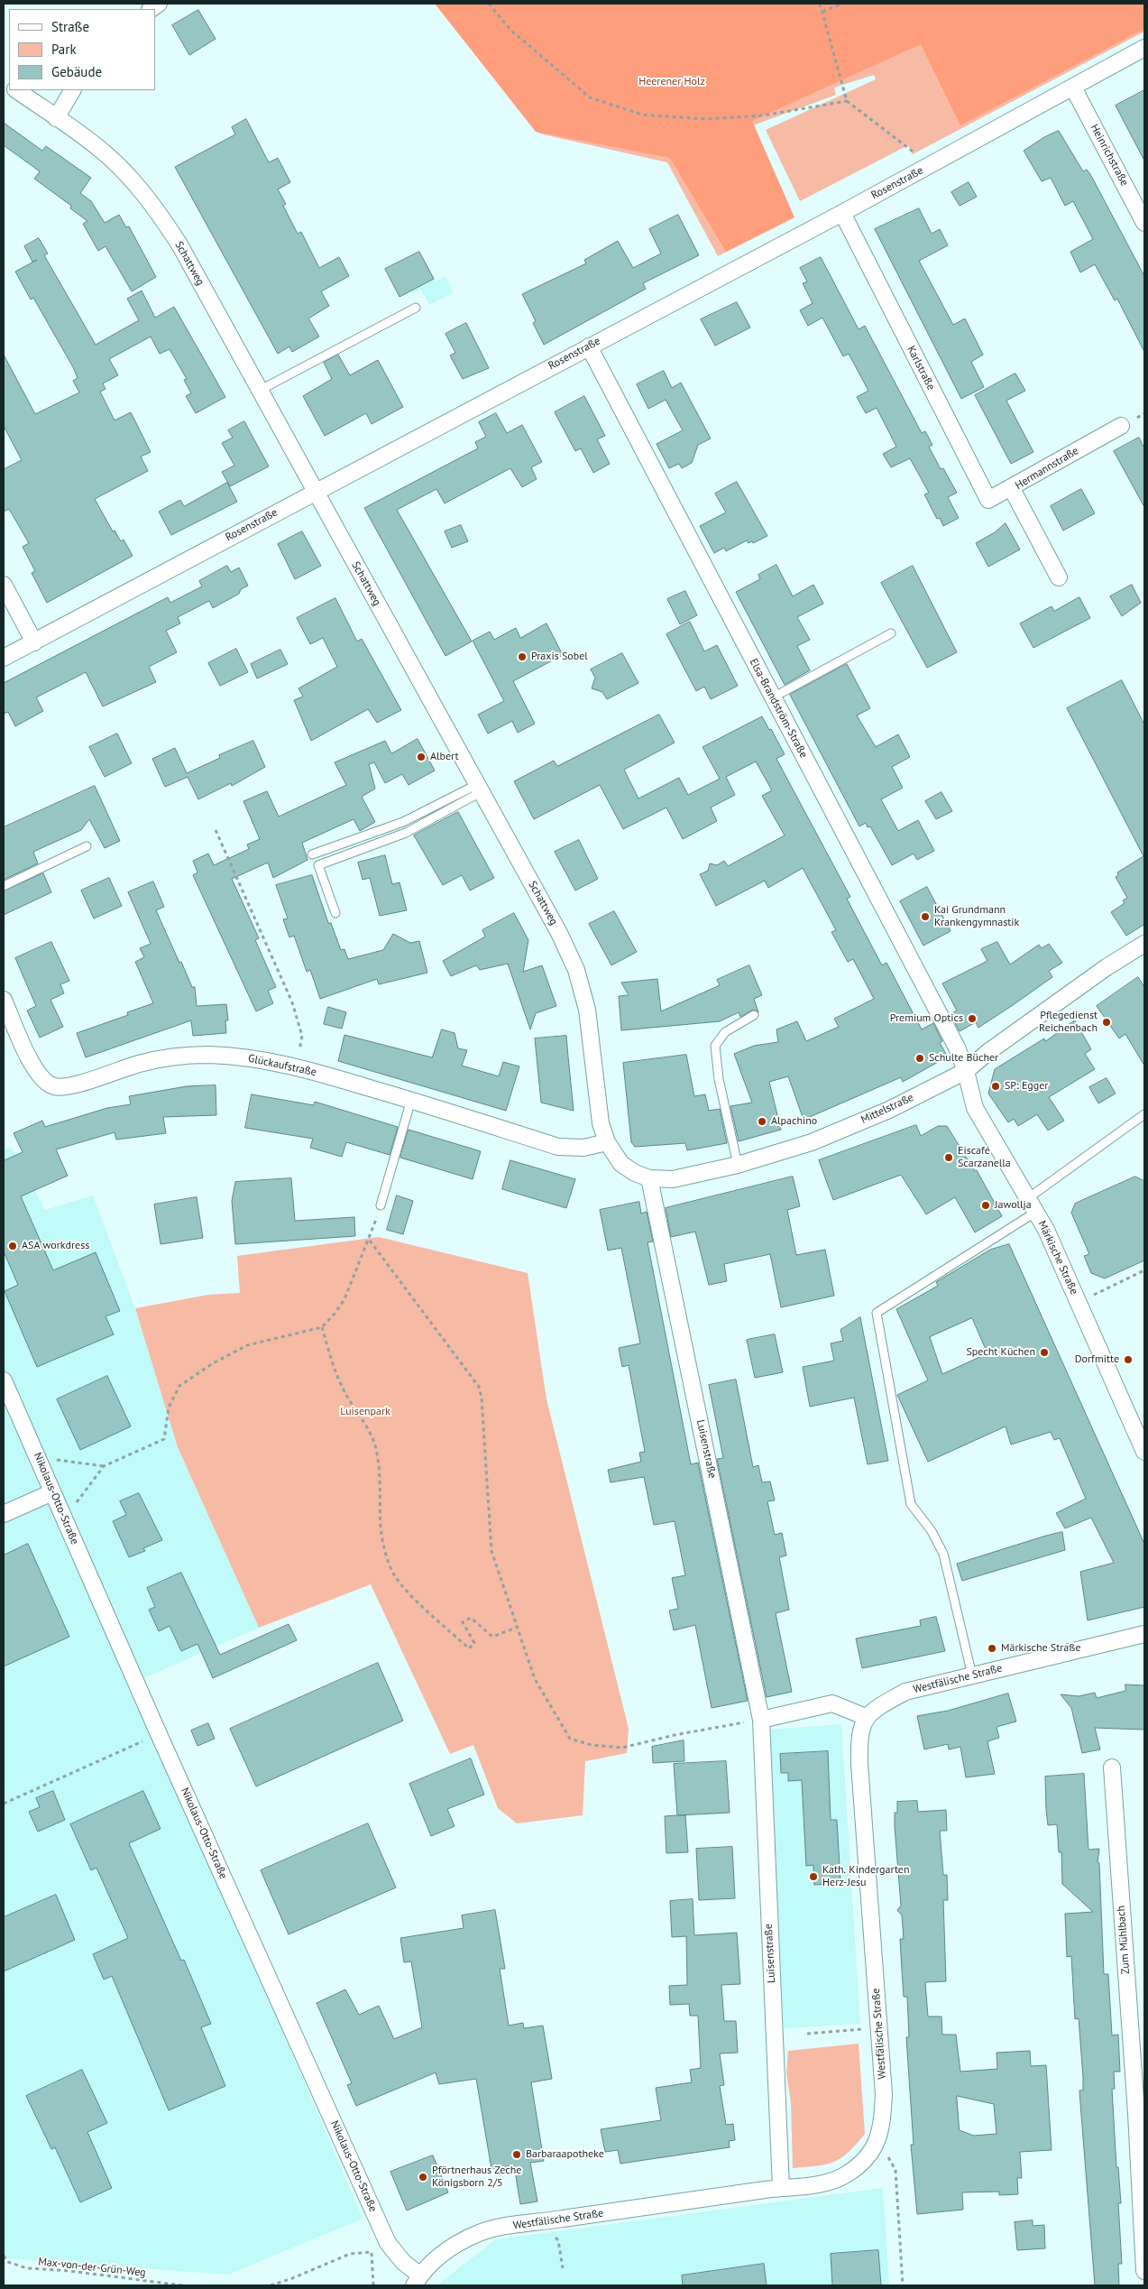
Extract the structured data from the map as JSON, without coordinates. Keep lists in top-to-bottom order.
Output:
{
  "streets": {
    "street": [
      "Heinrichstraße",
      "Rosenstraße",
      "Schattweg",
      "Karlstraße",
      "Hermannstraße",
      "Elsa-Brandström-Straße",
      "Glückaufstraße",
      "Mittelstraße",
      "Märkische Straße",
      "Luisenstraße",
      "Nikolaus-Otto-Straße",
      "Westfälische Straße",
      "Zum Mühlbach"
    ],
    "path": ["Max-von-der-Grün-Weg"]
  },
  "crossings": [
    ["Heinrichstraße", "Rosenstraße"],
    ["Rosenstraße", "Schattweg"],
    ["Rosenstraße", "Karlstraße"],
    ["Rosenstraße", "Elsa-Brandström-Straße"],
    ["Schattweg", "Glückaufstraße"],
    ["Schattweg", "Mittelstraße"],
    ["Karlstraße", "Hermannstraße"],
    ["Elsa-Brandström-Straße", "Mittelstraße"],
    ["Elsa-Brandström-Straße", "Märkische Straße"],
    ["Glückaufstraße", "Mittelstraße"],
    ["Mittelstraße", "Märkische Straße"],
    ["Mittelstraße", "Luisenstraße"],
    ["Luisenstraße", "Westfälische Straße"],
    ["Nikolaus-Otto-Straße", "Westfälische Straße"]
  ],
  "parks": ["Heerener Holz", "Luisenpark"],
  "places": [
    "Praxis Sobel",
    "Albert",
    "Kai Grundmann Krankengymnastik",
    "Premium Optics",
    "Pflegedienst Reichenbach",
    "Schulte Bücher",
    "SP: Egger",
    "Alpachino",
    "Eiscafé Scarzanella",
    "Jawollja",
    "ASA workdress",
    "Specht Küchen",
    "Dorfmitte",
    "Märkische Straße",
    "Kath. Kindergarten Herz-Jesu",
    "Barbaraapotheke",
    "Pförtnerhaus Zeche Königsborn 2/5"
  ],
  "legend": ["Straße", "Park", "Gebäude"]
}
